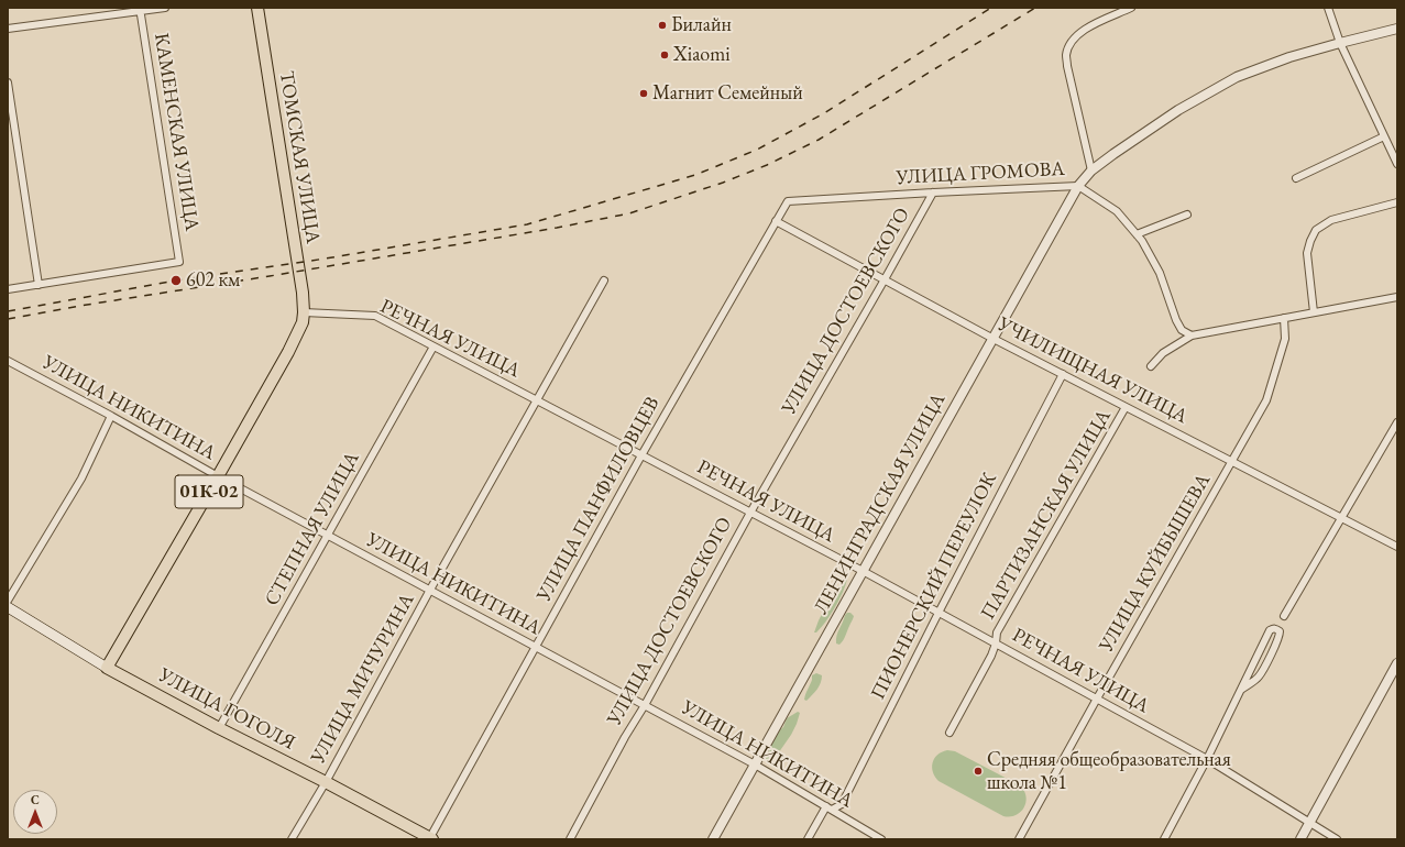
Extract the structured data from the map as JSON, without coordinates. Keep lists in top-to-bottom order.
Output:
{
  "streets": {
    "main road": ["ТОМСКАЯ УЛИЦА", "01К-02", "УЛИЦА ГОГОЛЯ"],
    "street": [
      "КАМЕНСКАЯ УЛИЦА",
      "УЛИЦА ГРОМОВА",
      "УЛИЦА ДОСТОЕВСКОГО",
      "РЕЧНАЯ УЛИЦА",
      "УЧИЛИЩНАЯ УЛИЦА",
      "УЛИЦА НИКИТИНА",
      "УЛИЦА ПАНФИЛОВЦЕВ",
      "ЛЕНИНГРАДСКАЯ УЛИЦА",
      "ПАРТИЗАНСКАЯ УЛИЦА",
      "СТЕПНАЯ УЛИЦА",
      "УЛИЦА КУЙБЫШЕВА",
      "ПИОНЕРСКИЙ ПЕРЕУЛОК",
      "УЛИЦА МИЧУРИНА"
    ]
  },
  "crossings": [
    ["ТОМСКАЯ УЛИЦА", "РЕЧНАЯ УЛИЦА"],
    ["ТОМСКАЯ УЛИЦА", "01К-02"],
    ["УЛИЦА ГРОМОВА", "УЛИЦА ДОСТОЕВСКОГО"],
    ["УЛИЦА ГРОМОВА", "УЛИЦА ПАНФИЛОВЦЕВ"],
    ["УЛИЦА ГРОМОВА", "ЛЕНИНГРАДСКАЯ УЛИЦА"],
    ["УЛИЦА ДОСТОЕВСКОГО", "РЕЧНАЯ УЛИЦА"],
    ["УЛИЦА ДОСТОЕВСКОГО", "УЧИЛИЩНАЯ УЛИЦА"],
    ["УЛИЦА ДОСТОЕВСКОГО", "УЛИЦА НИКИТИНА"],
    ["РЕЧНАЯ УЛИЦА", "01К-02"],
    ["РЕЧНАЯ УЛИЦА", "УЛИЦА ПАНФИЛОВЦЕВ"],
    ["РЕЧНАЯ УЛИЦА", "ЛЕНИНГРАДСКАЯ УЛИЦА"],
    ["РЕЧНАЯ УЛИЦА", "ПАРТИЗАНСКАЯ УЛИЦА"],
    ["РЕЧНАЯ УЛИЦА", "СТЕПНАЯ УЛИЦА"],
    ["РЕЧНАЯ УЛИЦА", "УЛИЦА КУЙБЫШЕВА"],
    ["РЕЧНАЯ УЛИЦА", "ПИОНЕРСКИЙ ПЕРЕУЛОК"],
    ["РЕЧНАЯ УЛИЦА", "УЛИЦА МИЧУРИНА"],
    ["УЧИЛИЩНАЯ УЛИЦА", "УЛИЦА ПАНФИЛОВЦЕВ"],
    ["УЧИЛИЩНАЯ УЛИЦА", "ЛЕНИНГРАДСКАЯ УЛИЦА"],
    ["УЧИЛИЩНАЯ УЛИЦА", "ПАРТИЗАНСКАЯ УЛИЦА"],
    ["УЧИЛИЩНАЯ УЛИЦА", "УЛИЦА КУЙБЫШЕВА"],
    ["УЧИЛИЩНАЯ УЛИЦА", "ПИОНЕРСКИЙ ПЕРЕУЛОК"],
    ["УЛИЦА НИКИТИНА", "01К-02"],
    ["УЛИЦА НИКИТИНА", "УЛИЦА ПАНФИЛОВЦЕВ"],
    ["УЛИЦА НИКИТИНА", "ЛЕНИНГРАДСКАЯ УЛИЦА"],
    ["УЛИЦА НИКИТИНА", "СТЕПНАЯ УЛИЦА"],
    ["УЛИЦА НИКИТИНА", "ПИОНЕРСКИЙ ПЕРЕУЛОК"],
    ["УЛИЦА НИКИТИНА", "УЛИЦА МИЧУРИНА"],
    ["01К-02", "УЛИЦА ГОГОЛЯ"],
    ["УЛИЦА ПАНФИЛОВЦЕВ", "УЛИЦА ГОГОЛЯ"],
    ["СТЕПНАЯ УЛИЦА", "УЛИЦА ГОГОЛЯ"],
    ["УЛИЦА МИЧУРИНА", "УЛИЦА ГОГОЛЯ"]
  ],
  "places": [
    "Билайн",
    "Xiaomi",
    "Магнит Семейный",
    "602 км",
    "Средняя общеобразовательная школа №1"
  ],
  "north": "top"
}
